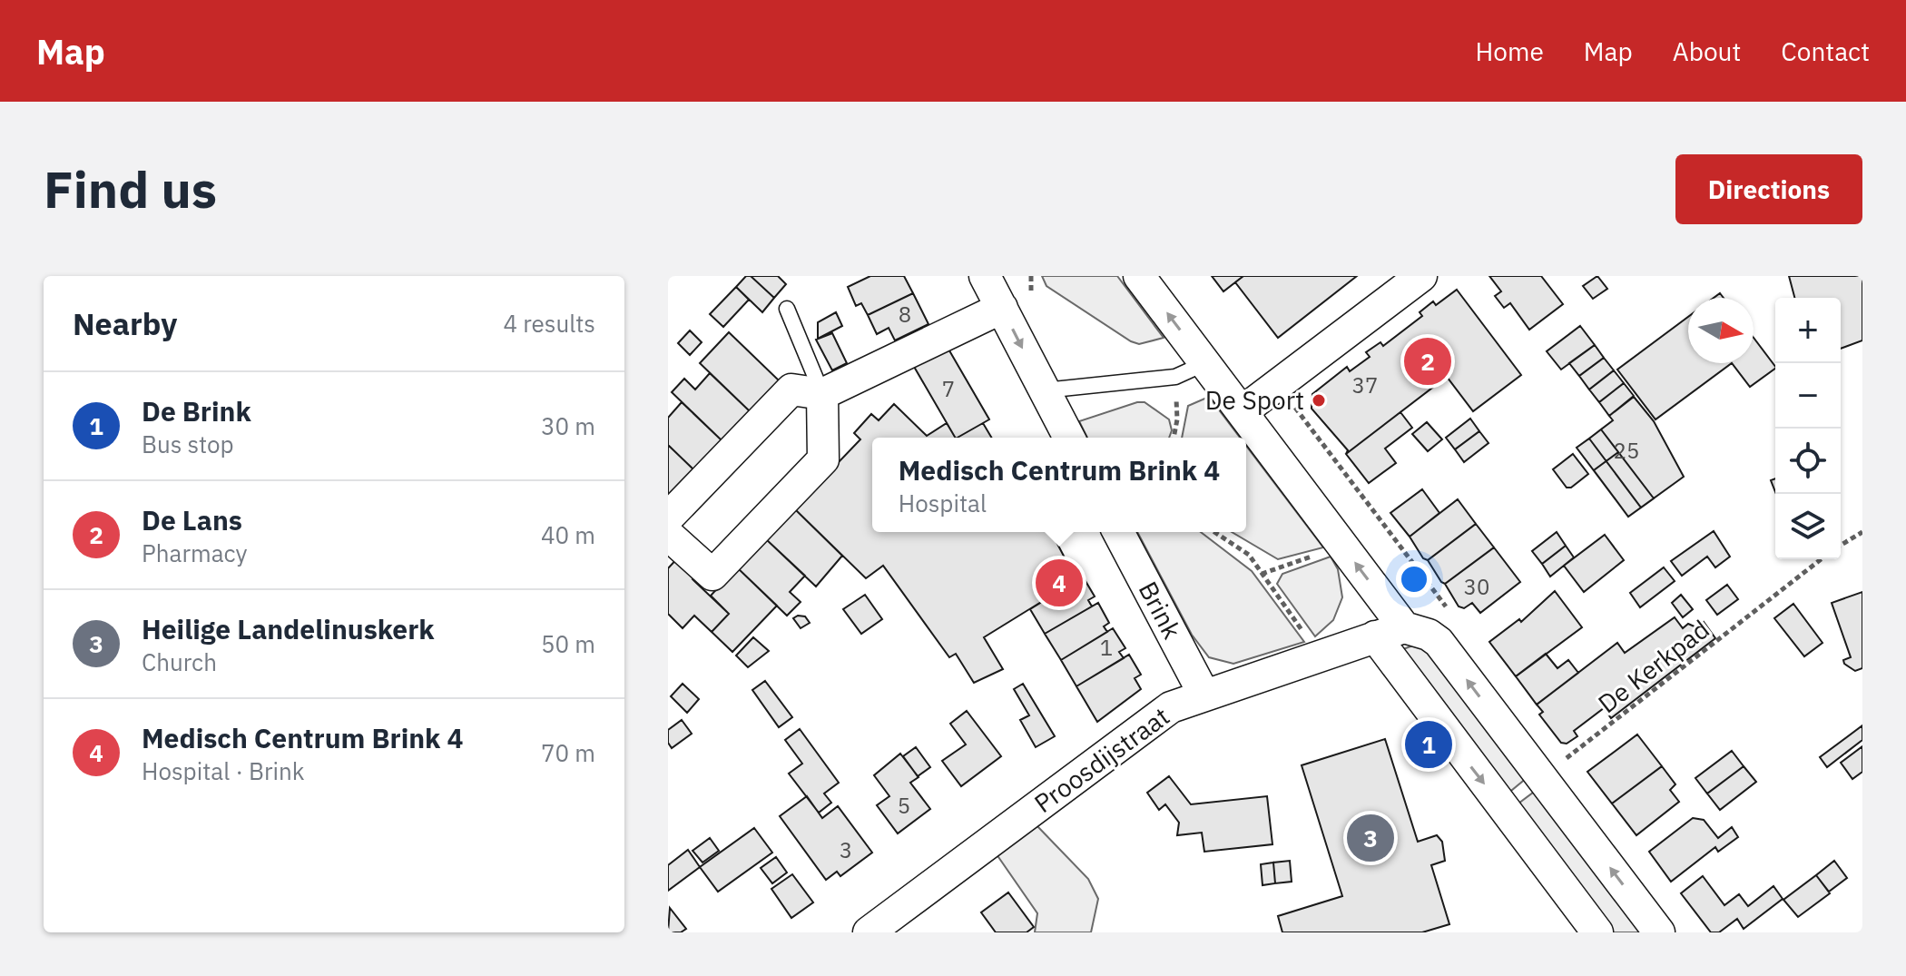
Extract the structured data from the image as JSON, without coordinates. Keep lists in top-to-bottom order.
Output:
{
  "streets": {
    "street": ["Brink", "Proosdijstraat"],
    "path": ["De Kerkpad"]
  },
  "crossings": [
    ["Brink", "Proosdijstraat"]
  ],
  "places": ["De Sport"],
  "house_numbers": [
    "8",
    "37",
    "7",
    "25",
    "30",
    "1",
    "5",
    "3"
  ],
  "north": "right",
  "page": {
    "header": "Map",
    "nav": [
      "Home",
      "Map",
      "About",
      "Contact"
    ],
    "buttons": "Directions",
    "title": "Find us",
    "heading": ["Nearby", "4 results"],
    "map_buttons": ["+", "−"],
    "pins": [
      "2",
      "4",
      "1",
      "3"
    ],
    "list": [
      {
        "mark": "1",
        "name": "De Brink",
        "note": "Bus stop",
        "value": "30 m"
      },
      {
        "mark": "2",
        "name": "De Lans",
        "note": "Pharmacy",
        "value": "40 m"
      },
      {
        "mark": "3",
        "name": "Heilige Landelinuskerk",
        "note": "Church",
        "value": "50 m"
      },
      {
        "mark": "4",
        "name": "Medisch Centrum Brink 4",
        "note": "Hospital · Brink",
        "value": "70 m"
      }
    ],
    "popup": ["Medisch Centrum Brink 4", "Hospital"]
  }
}
